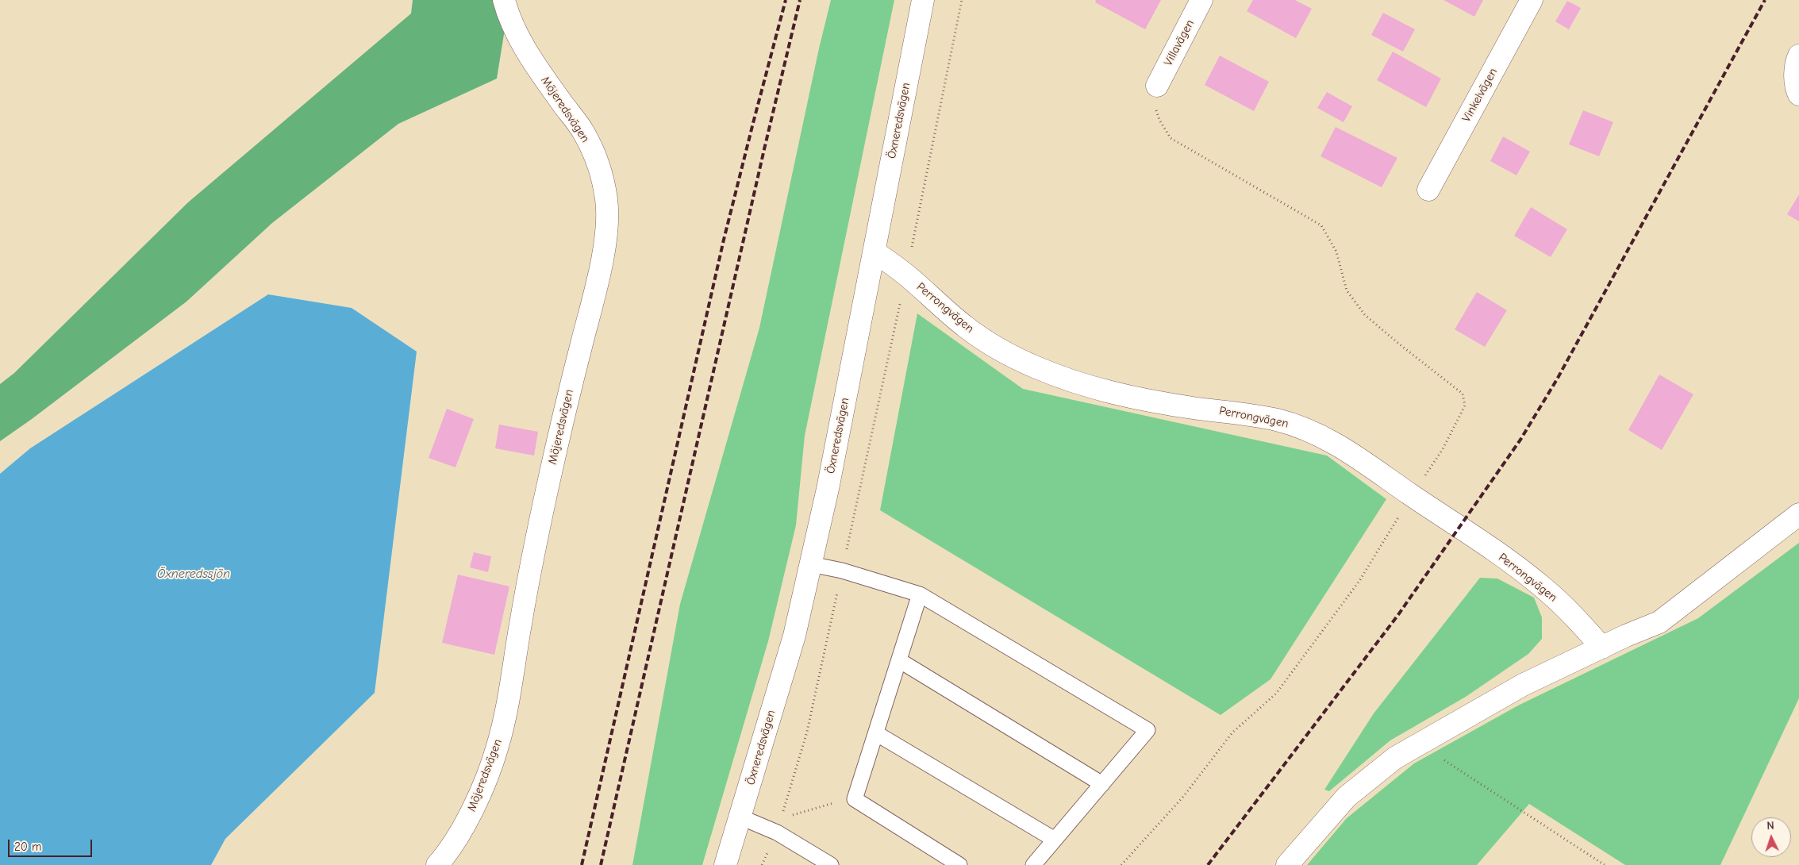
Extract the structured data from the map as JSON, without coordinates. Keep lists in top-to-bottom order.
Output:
{
  "streets": {
    "street": [
      "Villavägen",
      "Vinkelvägen",
      "Möjeredsvägen",
      "Öxneredsvägen",
      "Perrongvägen"
    ]
  },
  "crossings": [
    ["Öxneredsvägen", "Perrongvägen"]
  ],
  "water": ["Öxneredssjön"],
  "scale_bar": "20 m",
  "north": "top"
}
